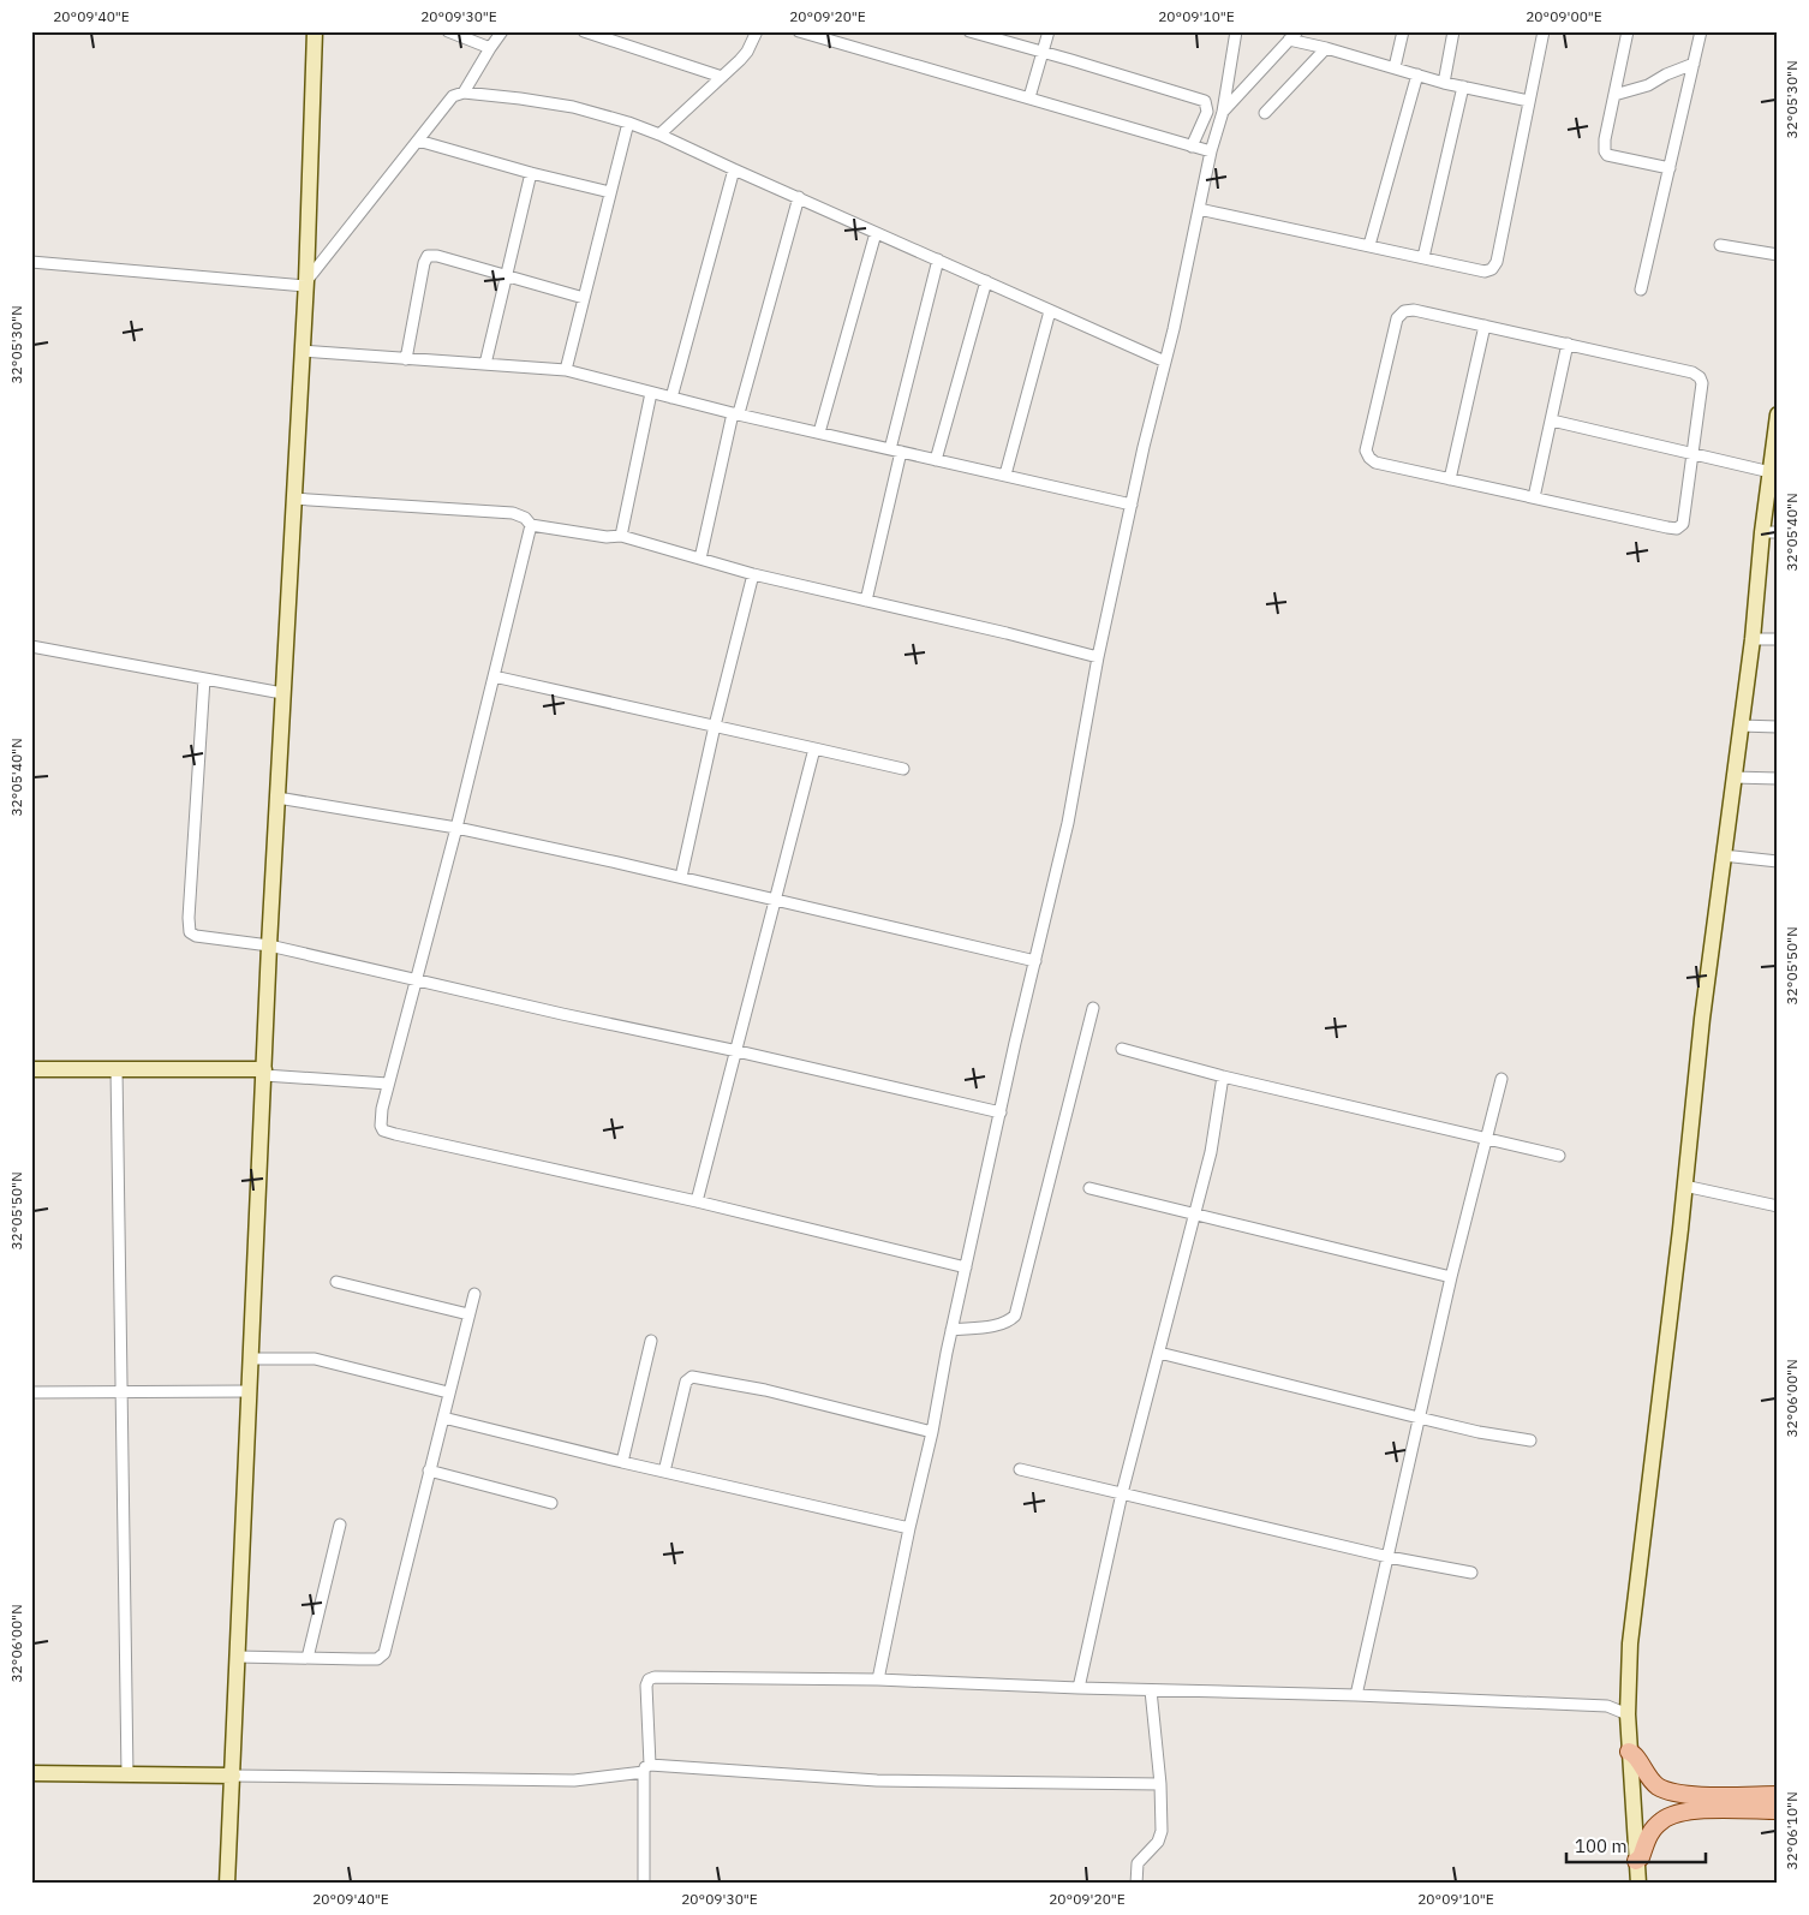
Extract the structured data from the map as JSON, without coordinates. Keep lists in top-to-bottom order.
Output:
{
  "scale_bar": "100 m",
  "coordinates": [
    "20°09'40\"E",
    "20°09'30\"E",
    "20°09'20\"E",
    "20°09'10\"E",
    "20°09'00\"E",
    "32°05'30\"N",
    "32°05'40\"N",
    "32°05'50\"N",
    "32°06'00\"N",
    "32°06'10\"N"
  ]
}
